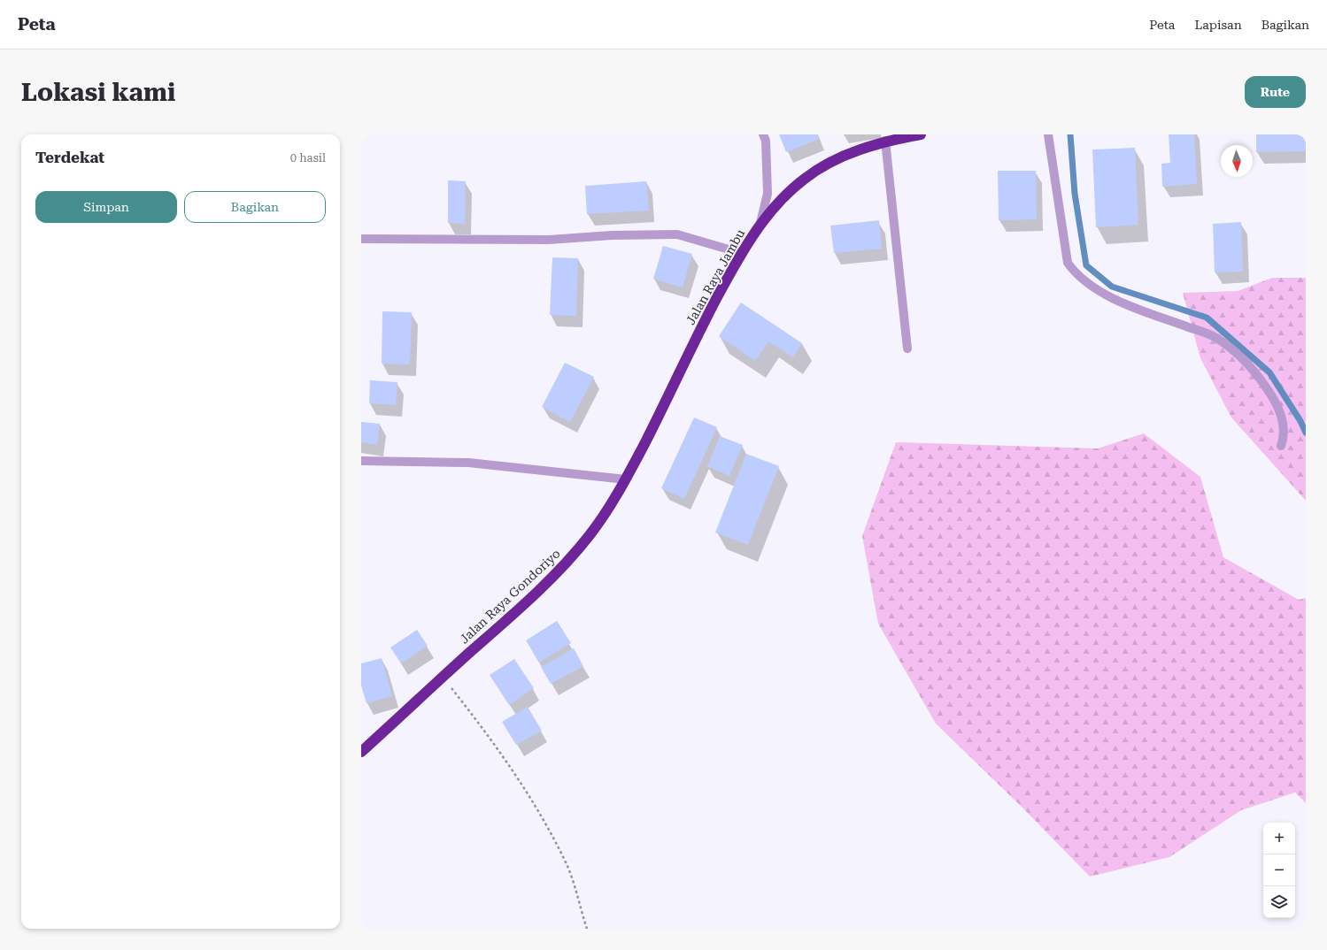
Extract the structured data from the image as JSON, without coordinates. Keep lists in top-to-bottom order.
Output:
{
  "streets": {
    "highway": ["Jalan Raya Jambu", "Jalan Raya Gondoriyo"]
  },
  "crossings": [
    ["Jalan Raya Jambu", "Jalan Raya Gondoriyo"]
  ],
  "north": "bottom",
  "page": {
    "header": "Peta",
    "nav": ["Peta", "Lapisan", "Bagikan"],
    "buttons": [
      "Rute",
      ["Simpan", "Bagikan"]
    ],
    "title": "Lokasi kami",
    "heading": ["Terdekat", "0 hasil"],
    "map_buttons": ["+", "−"]
  }
}
